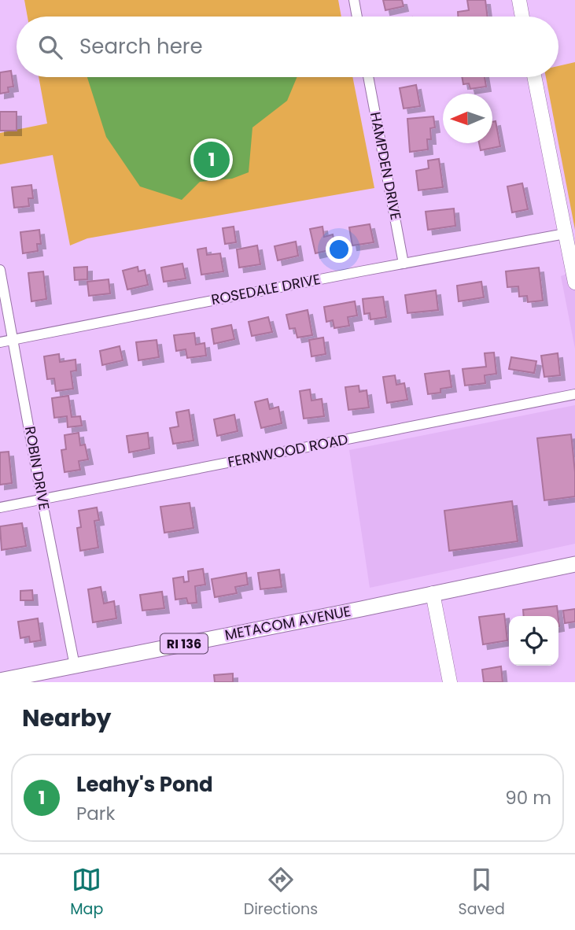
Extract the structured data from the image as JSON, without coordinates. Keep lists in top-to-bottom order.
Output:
{
  "streets": {
    "main road": ["METACOM AVENUE", "RI 136"],
    "street": [
      "HAMPDEN DRIVE",
      "ROSEDALE DRIVE",
      "FERNWOOD ROAD",
      "ROBIN DRIVE"
    ]
  },
  "crossings": [
    ["HAMPDEN DRIVE", "ROSEDALE DRIVE"],
    ["ROSEDALE DRIVE", "ROBIN DRIVE"],
    ["FERNWOOD ROAD", "ROBIN DRIVE"],
    ["ROBIN DRIVE", "METACOM AVENUE"]
  ],
  "north": "left",
  "page": {
    "search": "Search here",
    "pins": "1",
    "heading": "Nearby",
    "list": [
      {
        "mark": "1",
        "name": "Leahy's Pond",
        "note": "Park",
        "value": "90 m"
      }
    ],
    "nav": ["Map", "Directions", "Saved"]
  }
}
